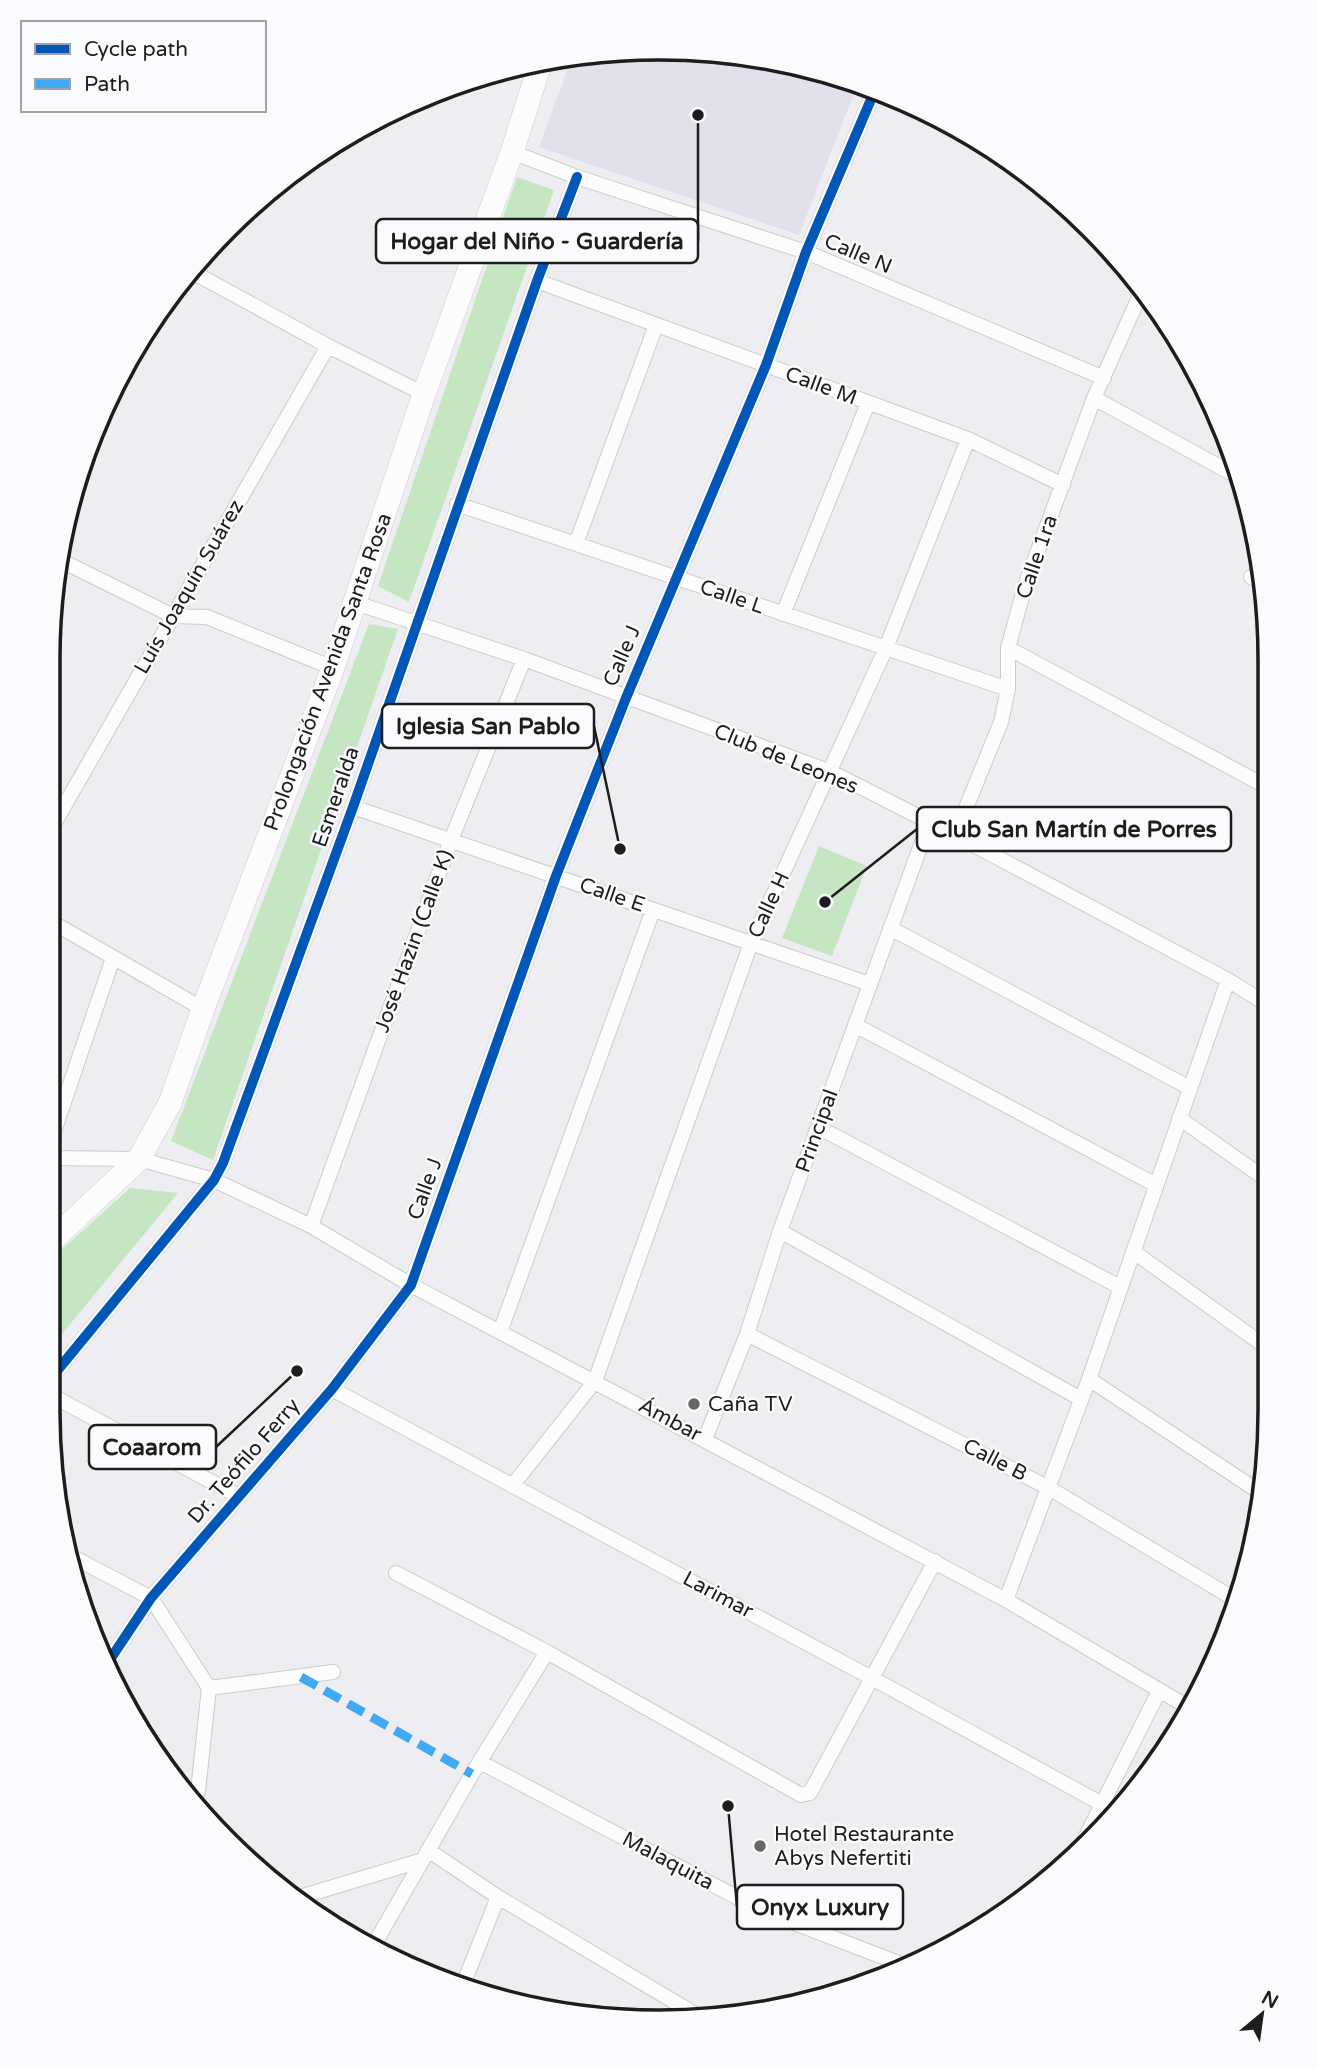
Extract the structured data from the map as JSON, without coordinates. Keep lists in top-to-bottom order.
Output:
{
  "streets": {
    "main road": ["Prolongación Avenida Santa Rosa"],
    "street": [
      "Calle N",
      "Calle M",
      "Calle 1ra",
      "Luís Joaquín Suárez",
      "Calle L",
      "Calle J",
      "Club de Leones",
      "Esmeralda",
      "Calle E",
      "Calle H",
      "José Hazin (Calle K)",
      "Principal",
      "Ámbar",
      "Calle B",
      "Dr. Teófilo Ferry",
      "Larimar",
      "Malaquita"
    ]
  },
  "crossings": [
    ["Calle N", "Calle 1ra"],
    ["Calle N", "Calle J"],
    ["Calle N", "Prolongación Avenida Santa Rosa"],
    ["Calle N", "Esmeralda"],
    ["Calle M", "Calle 1ra"],
    ["Calle M", "Calle J"],
    ["Calle M", "Esmeralda"],
    ["Calle M", "Calle H"],
    ["Calle 1ra", "Calle L"],
    ["Calle 1ra", "Club de Leones"],
    ["Calle L", "Calle J"],
    ["Calle L", "Esmeralda"],
    ["Calle L", "Calle H"],
    ["Calle J", "Club de Leones"],
    ["Calle J", "Calle E"],
    ["Calle J", "Ámbar"],
    ["Calle J", "Dr. Teófilo Ferry"],
    ["Prolongación Avenida Santa Rosa", "Club de Leones"],
    ["Prolongación Avenida Santa Rosa", "Ámbar"],
    ["Club de Leones", "Esmeralda"],
    ["Club de Leones", "Calle H"],
    ["Club de Leones", "José Hazin (Calle K)"],
    ["Club de Leones", "Principal"],
    ["Esmeralda", "Calle E"],
    ["Esmeralda", "Ámbar"],
    ["Calle E", "Calle H"],
    ["Calle E", "José Hazin (Calle K)"],
    ["Calle E", "Principal"],
    ["Calle H", "Ámbar"],
    ["Calle H", "Larimar"],
    ["José Hazin (Calle K)", "Ámbar"],
    ["Principal", "Ámbar"],
    ["Principal", "Calle B"],
    ["Ámbar", "Dr. Teófilo Ferry"],
    ["Dr. Teófilo Ferry", "Larimar"]
  ],
  "places": [
    "Hogar del Niño - Guardería",
    "Iglesia San Pablo",
    "Club San Martín de Porres",
    "Coaarom",
    "Caña TV",
    "Onyx Luxury",
    "Hotel Restaurante Abys Nefertiti"
  ],
  "legend": ["Cycle path", "Path"],
  "north": "top right"
}
